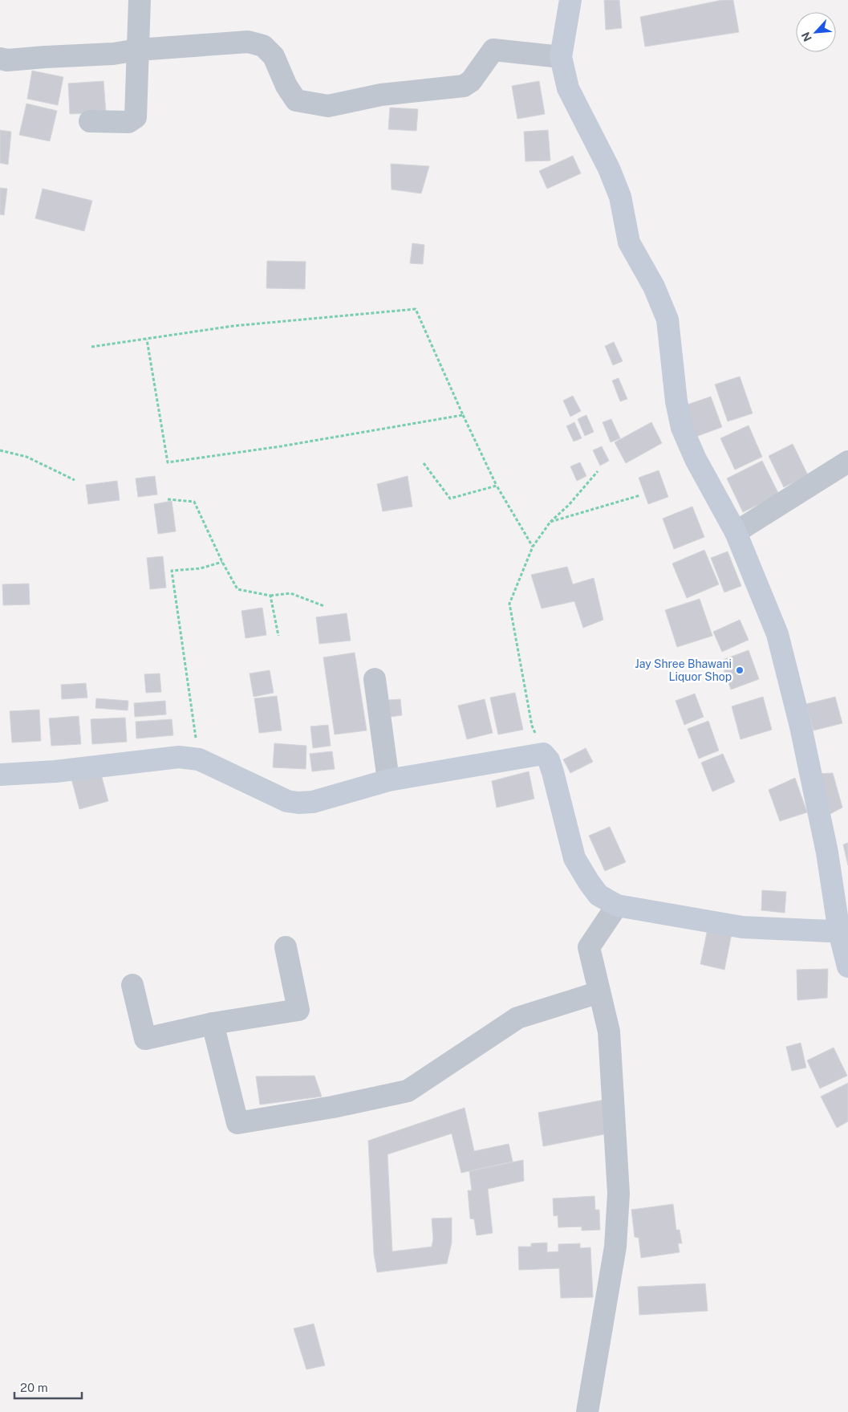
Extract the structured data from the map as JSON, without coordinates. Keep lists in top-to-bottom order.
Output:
{
  "places": ["Jay Shree Bhawani Liquor Shop"],
  "scale_bar": "20 m",
  "north": "bottom left"
}
